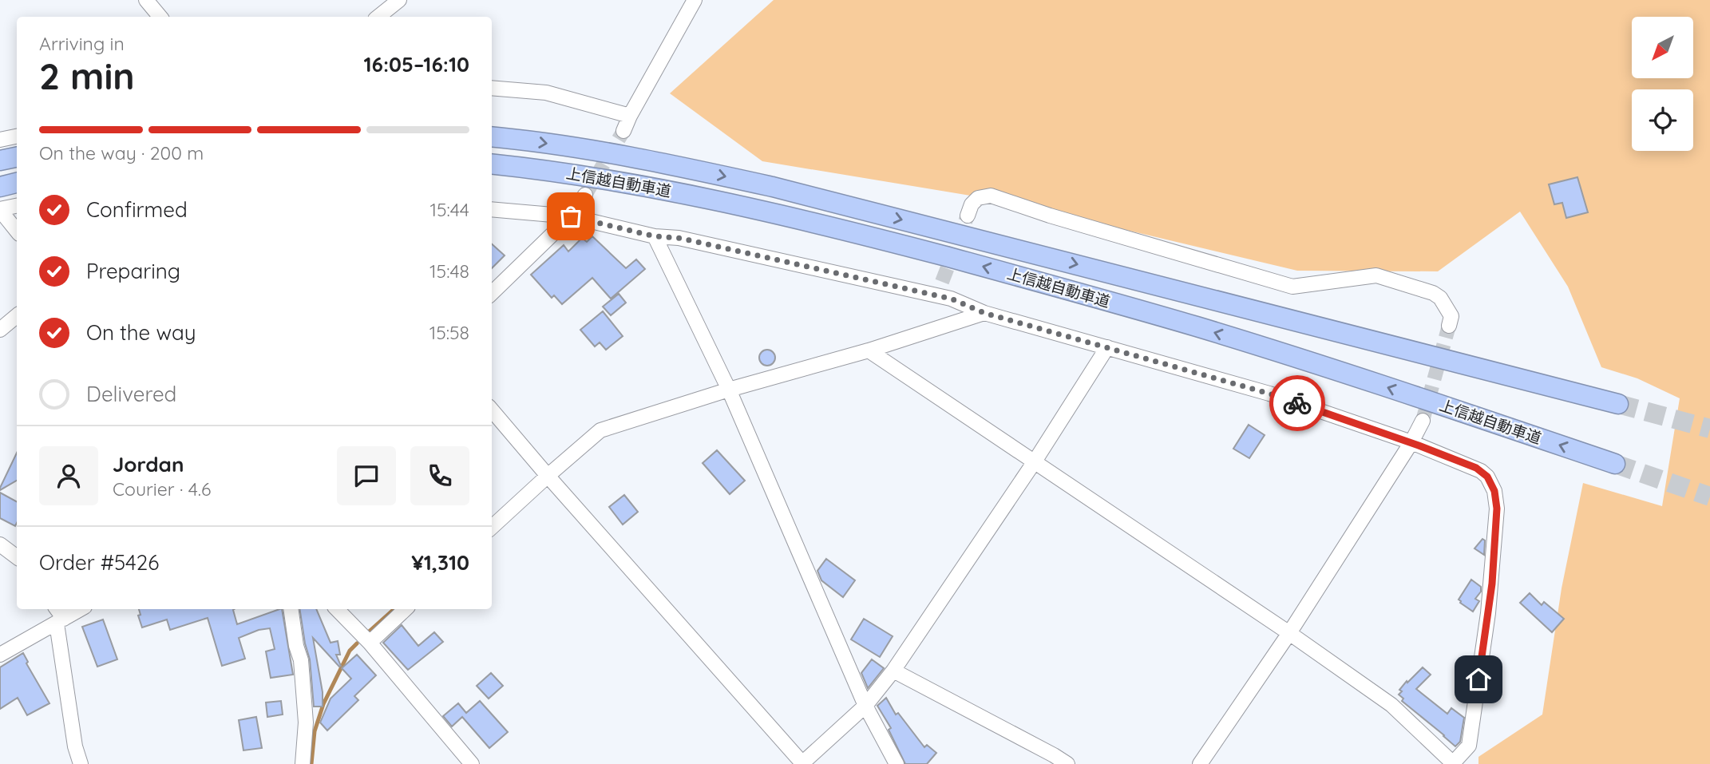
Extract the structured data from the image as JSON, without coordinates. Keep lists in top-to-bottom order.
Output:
{
  "streets": {
    "highway": ["上信越自動車道"]
  },
  "north": "bottom left",
  "page": {
    "heading": ["2 min", "Arriving in", "16:05–16:10"],
    "panel": [
      "Jordan",
      "Courier · 4.6",
      "Order #5426",
      "¥1,310"
    ],
    "bar": "On the way · 200 m",
    "list": [
      ["Confirmed", "15:44"],
      ["Preparing", "15:48"],
      ["On the way", "15:58"],
      "Delivered"
    ]
  }
}
